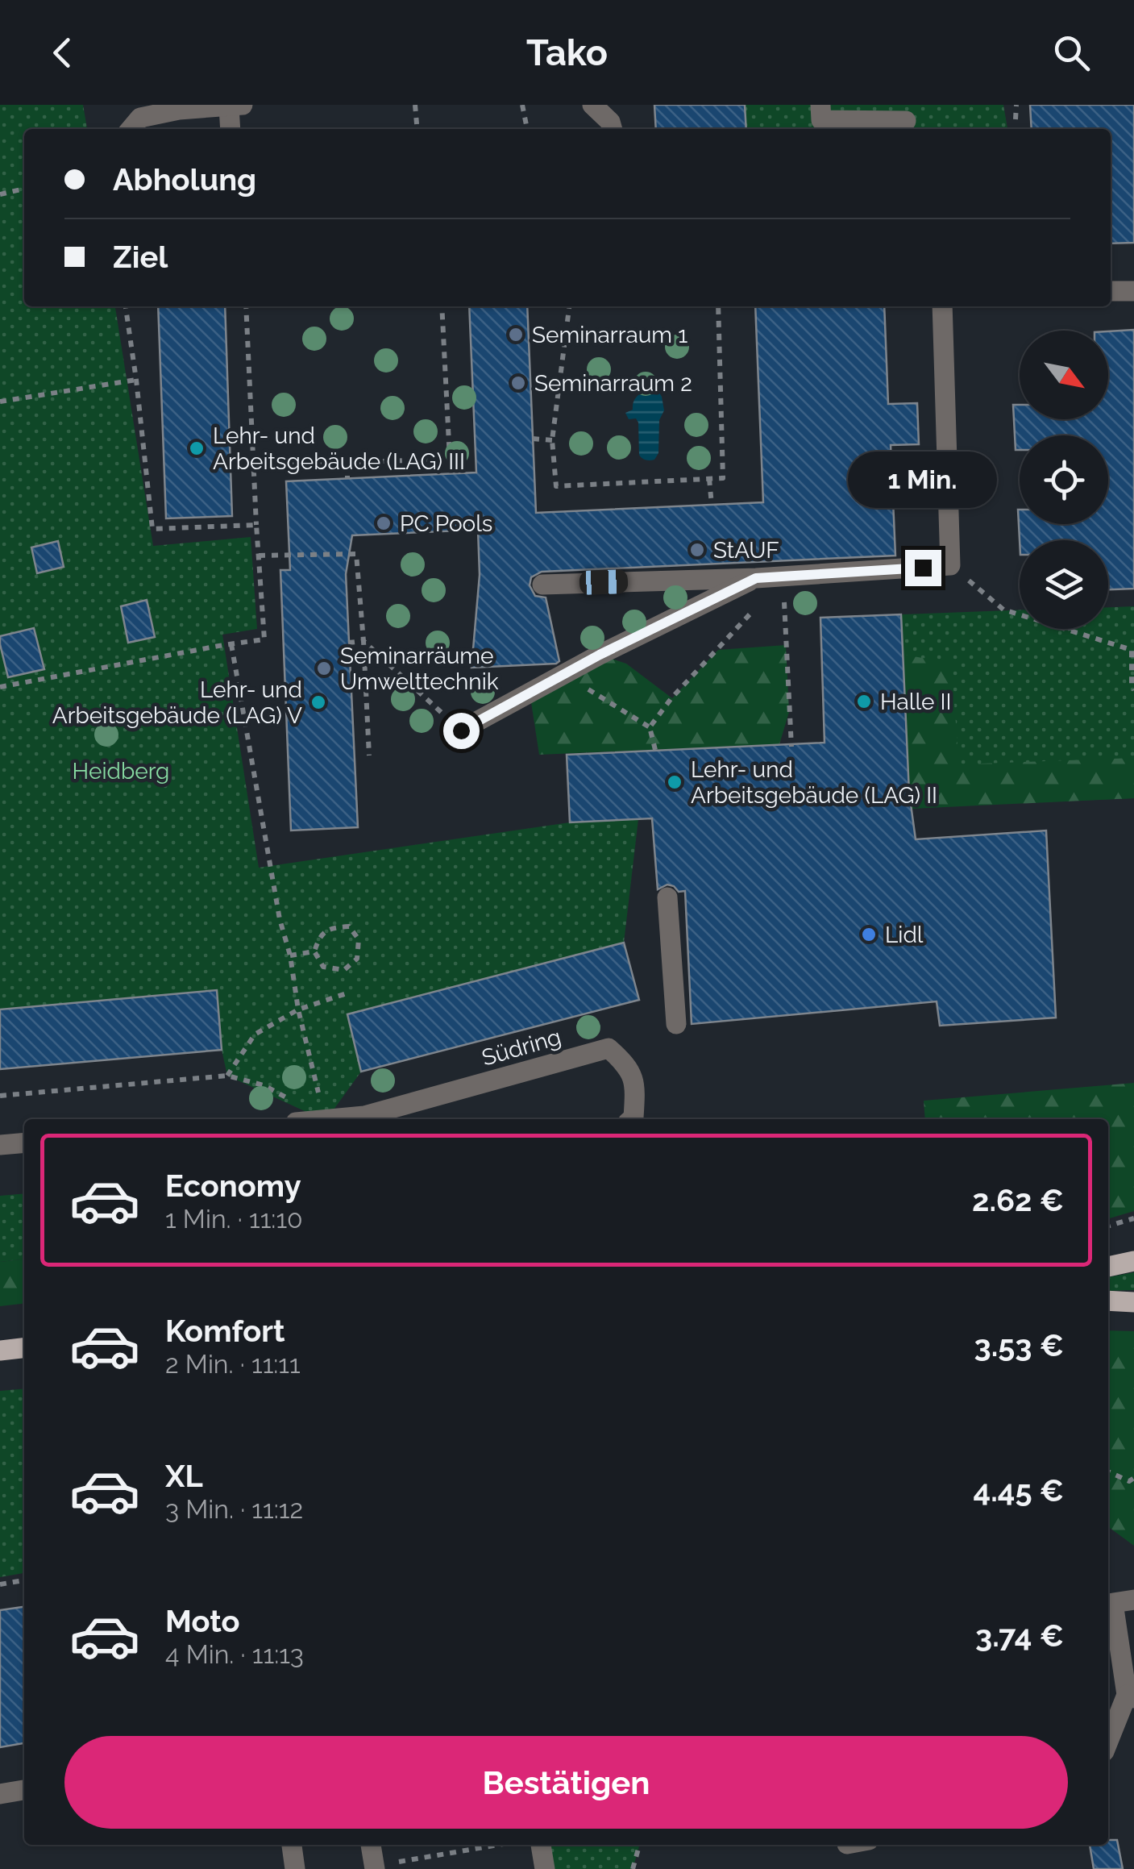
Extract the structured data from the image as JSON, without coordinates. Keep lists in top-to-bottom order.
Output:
{
  "streets": {
    "street": ["Südring"]
  },
  "parks": ["Heidberg"],
  "places": [
    "Seminarraum 1",
    "Seminarraum 2",
    "Lehr- und Arbeitsgebäude (LAG) III",
    "PC Pools",
    "StAUF",
    "Seminarräume Umwelttechnik",
    "Halle II",
    "Lehr- und Arbeitsgebäude (LAG) V",
    "Lehr- und Arbeitsgebäude (LAG) II",
    "Lidl"
  ],
  "north": "bottom right",
  "page": {
    "header": "Tako",
    "banner": ["Abholung", "Ziel"],
    "bubble": "1 Min.",
    "list": [
      {
        "name": "Economy",
        "note": "1 Min. · 11:10",
        "value": "2.62 €"
      },
      {
        "name": "Komfort",
        "note": "2 Min. · 11:11",
        "value": "3.53 €"
      },
      {
        "name": "XL",
        "note": "3 Min. · 11:12",
        "value": "4.45 €"
      },
      {
        "name": "Moto",
        "note": "4 Min. · 11:13",
        "value": "3.74 €"
      }
    ],
    "buttons": "Bestätigen"
  }
}
